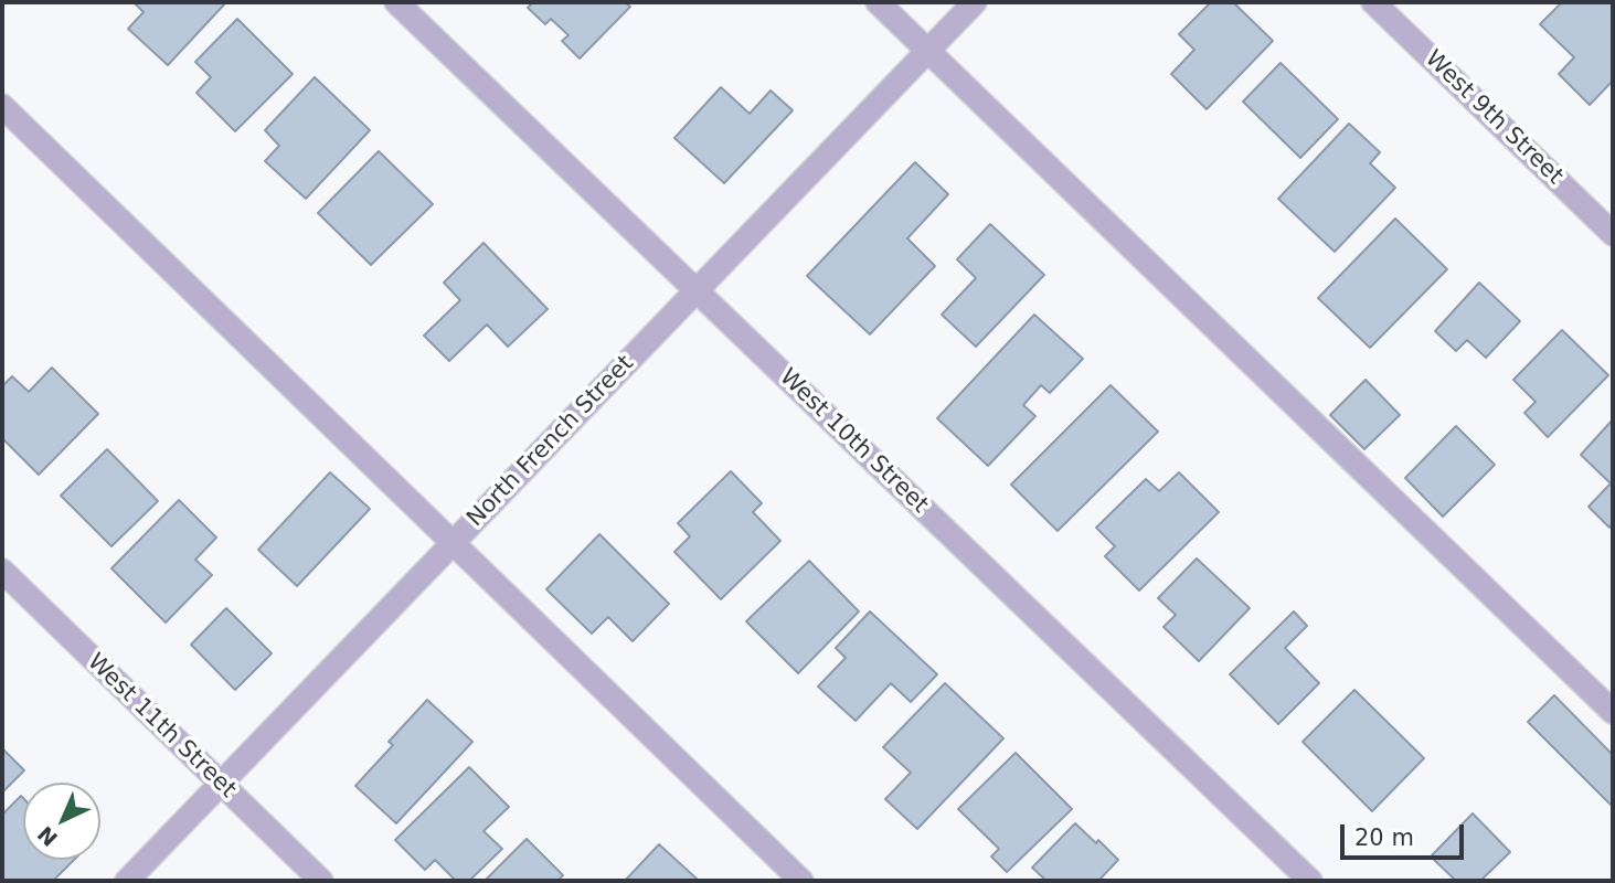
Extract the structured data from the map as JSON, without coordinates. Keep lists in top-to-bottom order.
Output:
{
  "streets": {
    "street": [
      "West 9th Street",
      "North French Street",
      "West 10th Street",
      "West 11th Street"
    ]
  },
  "crossings": [
    ["North French Street", "West 10th Street"],
    ["North French Street", "West 11th Street"]
  ],
  "scale_bar": "20 m",
  "north": "bottom left"
}
